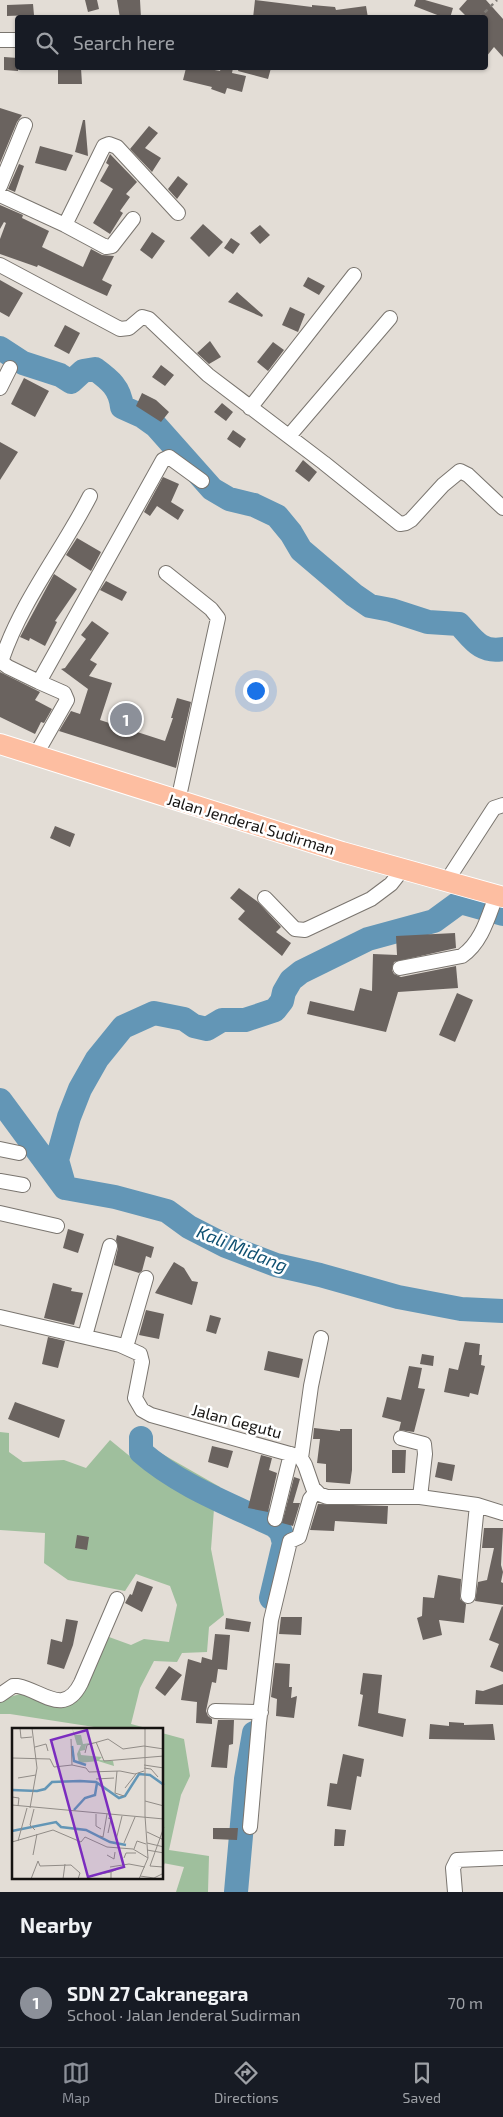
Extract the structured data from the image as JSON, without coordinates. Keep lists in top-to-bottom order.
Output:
{
  "streets": {
    "highway": ["Jalan Jenderal Sudirman"],
    "street": ["Jalan Gegutu"]
  },
  "water": ["Kali Midang"],
  "page": {
    "search": "Search here",
    "pins": "1",
    "heading": "Nearby",
    "list": [
      {
        "mark": "1",
        "name": "SDN 27 Cakranegara",
        "note": "School · Jalan Jenderal Sudirman",
        "value": "70 m"
      }
    ],
    "nav": ["Map", "Directions", "Saved"]
  }
}
